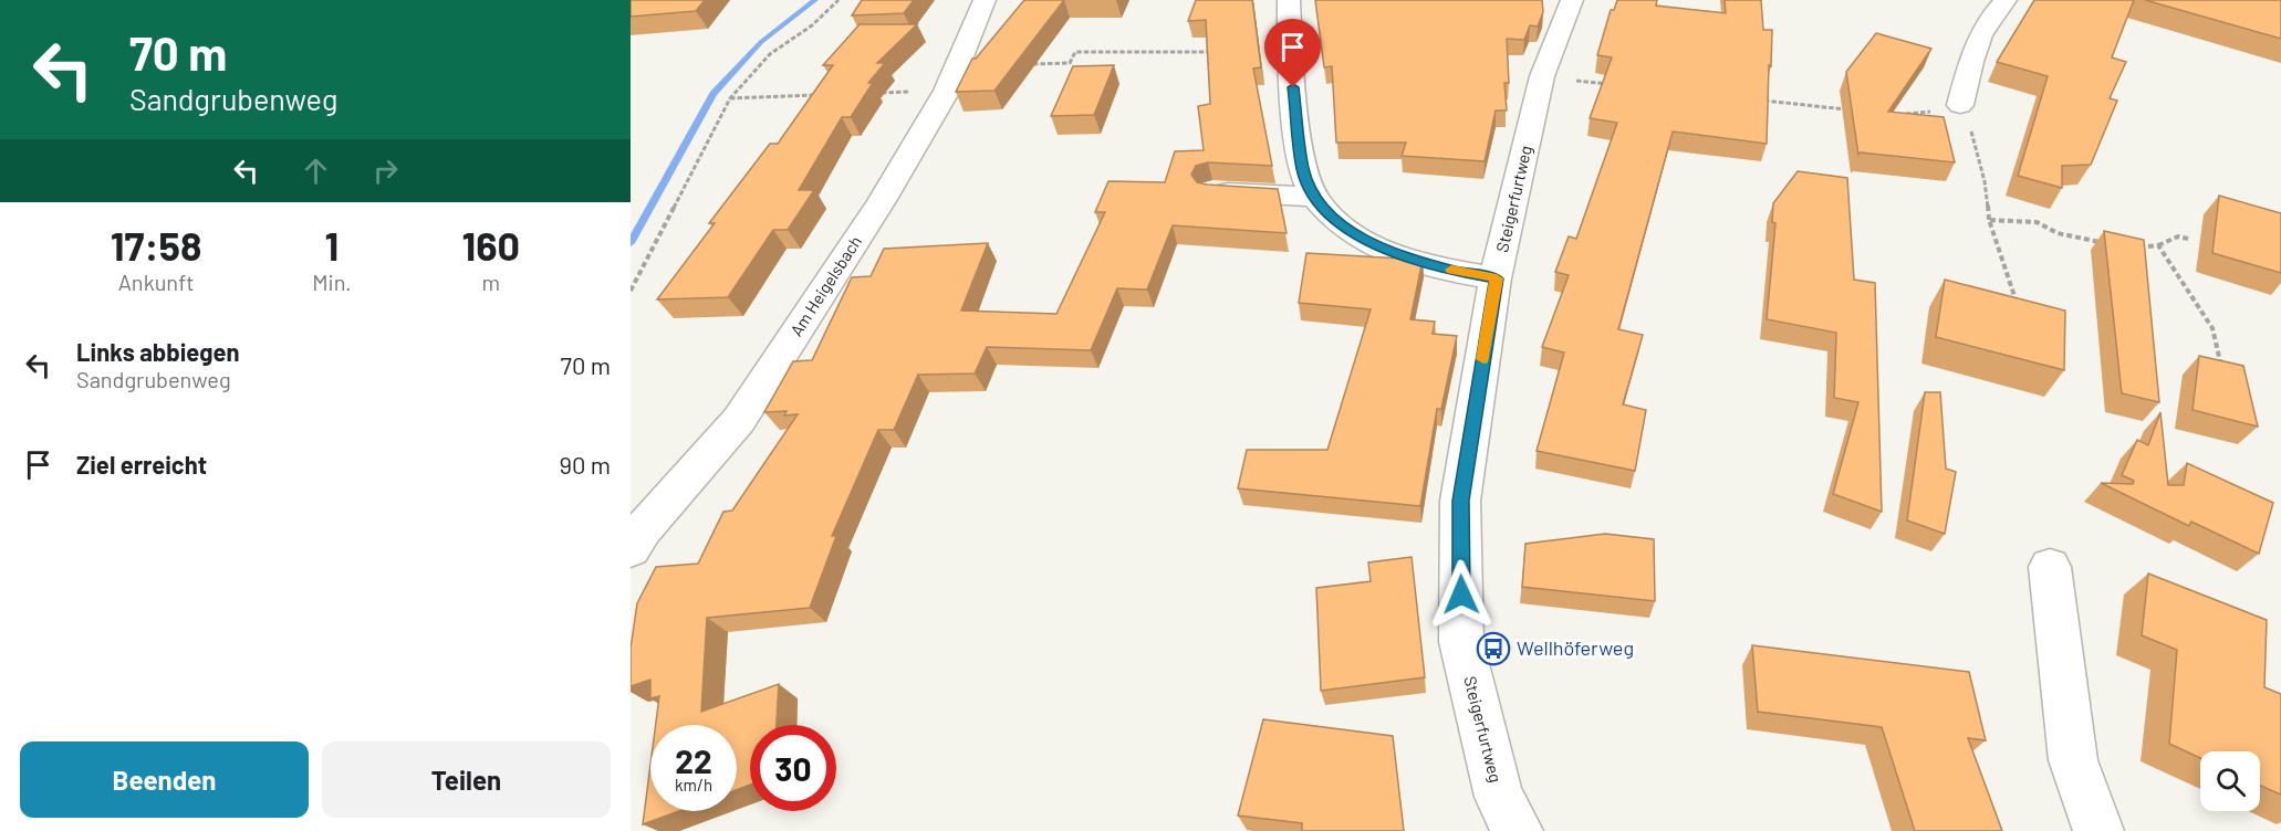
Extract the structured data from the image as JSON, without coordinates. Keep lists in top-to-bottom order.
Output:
{
  "streets": {
    "street": ["Steigerfurtweg", "Am Heigelsbach"]
  },
  "places": {
    "bus stop": ["Wellhöferweg"]
  },
  "page": {
    "turn": ["70 m", "Sandgrubenweg"],
    "eta": [
      "17:58",
      "Ankunft",
      "1",
      "Min.",
      "160",
      "m"
    ],
    "list": [
      {
        "name": "Links abbiegen",
        "note": "Sandgrubenweg",
        "value": "70 m"
      },
      {
        "name": "Ziel erreicht",
        "value": "90 m"
      }
    ],
    "speed": "22 km/h",
    "limit": "30",
    "buttons": ["Beenden", "Teilen"]
  }
}
